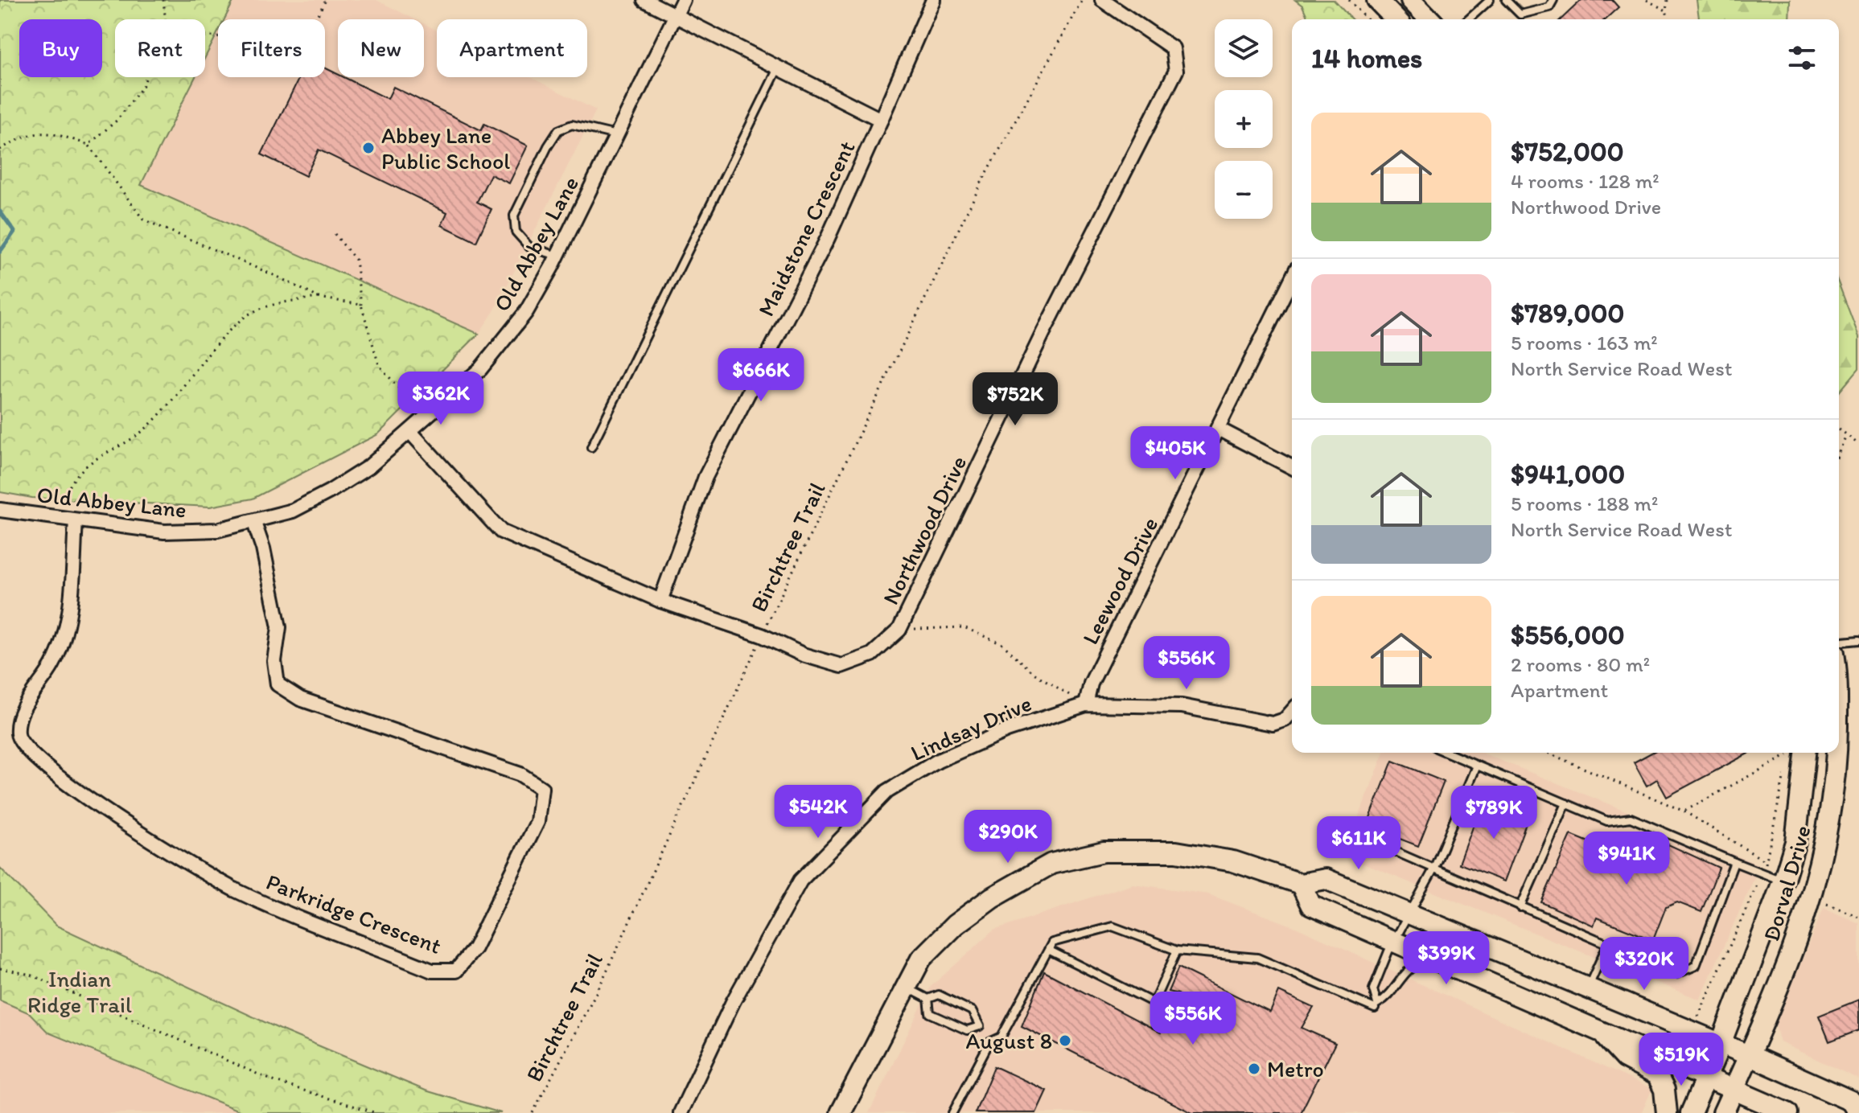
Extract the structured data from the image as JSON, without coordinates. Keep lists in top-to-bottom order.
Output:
{
  "streets": {
    "street": [
      "Maidstone Crescent",
      "Old Abbey Lane",
      "Northwood Drive",
      "Leewood Drive",
      "Lindsay Drive",
      "Dorval Drive",
      "Parkridge Crescent"
    ],
    "path": ["Birchtree Trail"]
  },
  "crossings": [
    ["Maidstone Crescent", "Northwood Drive"],
    ["Old Abbey Lane", "Parkridge Crescent"],
    ["Northwood Drive", "Birchtree Trail"],
    ["Leewood Drive", "Lindsay Drive"]
  ],
  "parks": ["Indian Ridge Trail"],
  "places": ["Abbey Lane Public School", "August 8", "Metro"],
  "page": {
    "map_buttons": ["+", "−"],
    "chip": [
      "Buy",
      "Rent",
      "Filters",
      "New",
      "Apartment"
    ],
    "heading": "14 homes",
    "list": [
      {
        "name": "$752,000",
        "note": "4 rooms · 128 m² · Northwood Drive"
      },
      {
        "name": "$789,000",
        "note": "5 rooms · 163 m² · North Service Road West"
      },
      {
        "name": "$941,000",
        "note": "5 rooms · 188 m² · North Service Road West"
      },
      {
        "name": "$556,000",
        "note": "2 rooms · 80 m² · Apartment"
      }
    ],
    "price": [
      "$666K",
      "$362K",
      "$752K",
      "$405K",
      "$556K",
      "$542K",
      "$789K",
      "$290K",
      "$611K",
      "$941K",
      "$399K",
      "$320K",
      "$556K",
      "$519K"
    ]
  }
}
